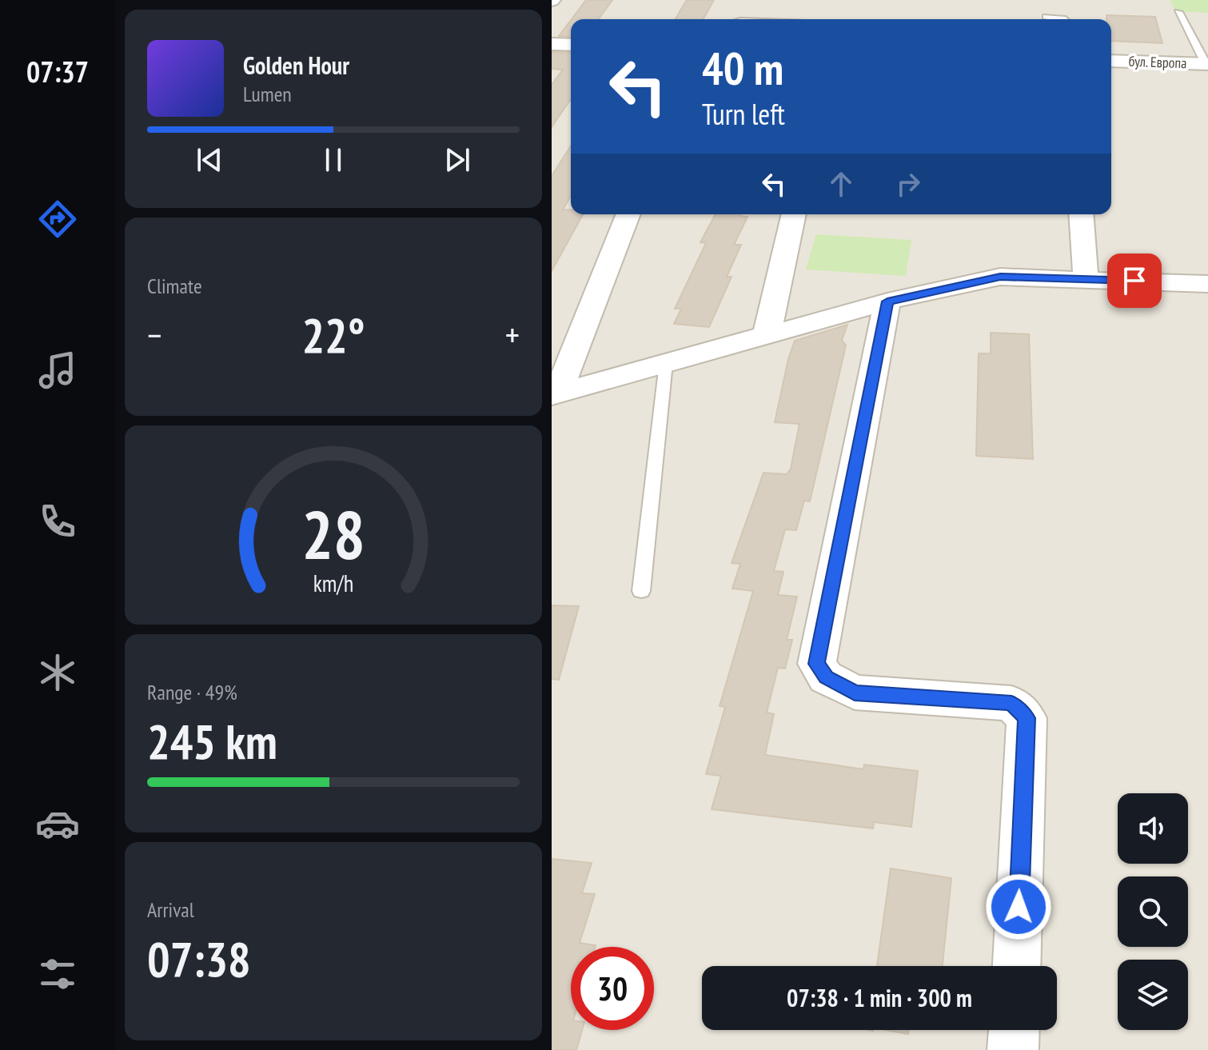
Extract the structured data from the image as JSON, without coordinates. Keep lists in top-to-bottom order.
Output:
{
  "streets": {
    "street": ["бул. Европа"]
  },
  "page": {
    "tabs": "07:37",
    "turn": ["40 m", "Turn left"],
    "song": ["Golden Hour", "Lumen"],
    "tile": [
      "Climate",
      ["Range · 49%", "245 km"],
      ["Arrival", "07:38"]
    ],
    "heat": ["−", "22°", "+"],
    "limit": "30",
    "trip": "07:38 · 1 min · 300 m",
    "gauge": ["28", "km/h"]
  }
}
